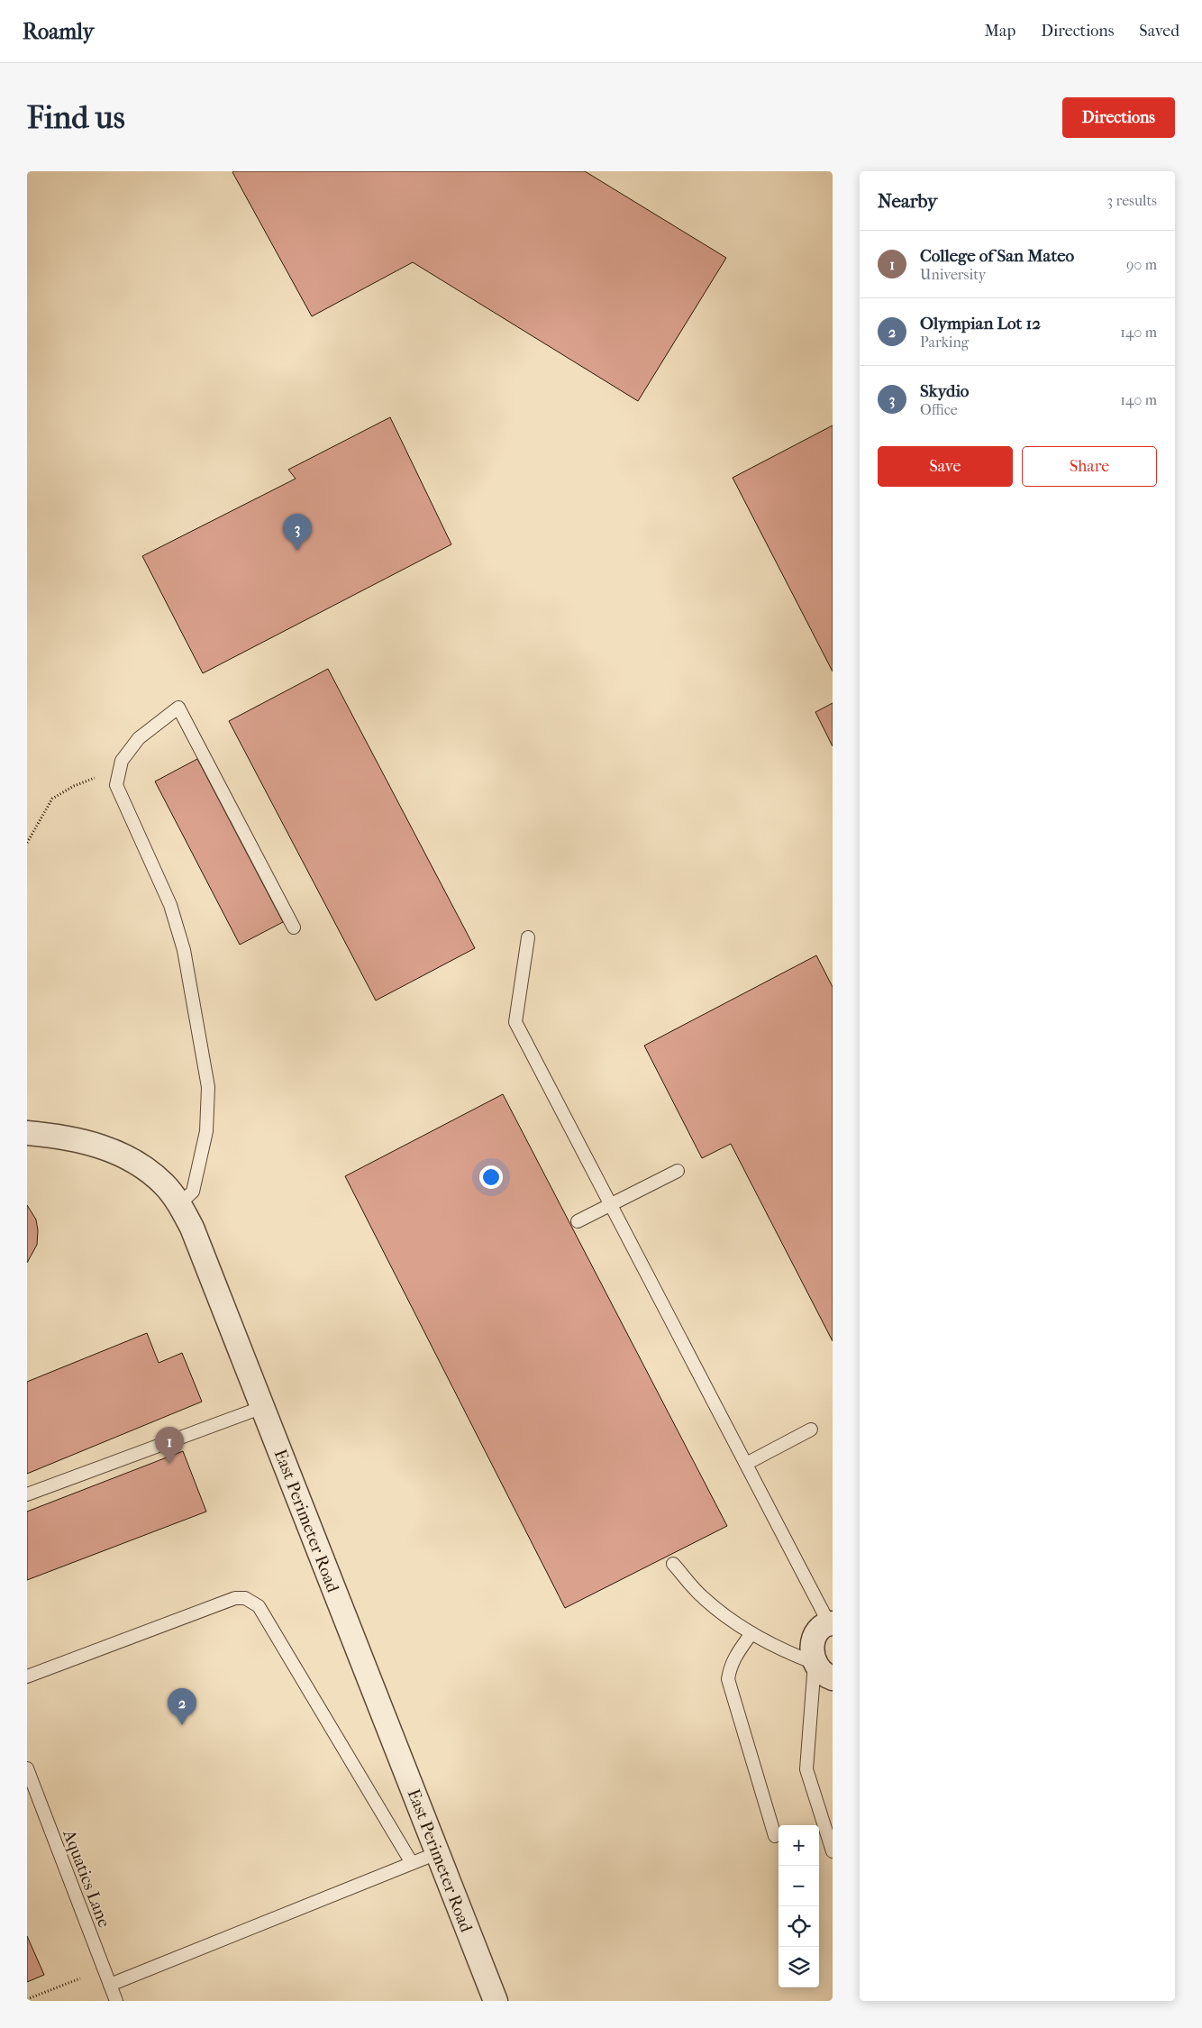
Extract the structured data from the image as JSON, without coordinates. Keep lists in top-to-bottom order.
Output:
{
  "streets": {
    "street": ["East Perimeter Road"],
    "lane": ["Aquatics Lane"]
  },
  "page": {
    "header": "Roamly",
    "nav": ["Map", "Directions", "Saved"],
    "buttons": [
      "Directions",
      ["Save", "Share"]
    ],
    "title": "Find us",
    "heading": ["Nearby", "3 results"],
    "list": [
      {
        "mark": "1",
        "name": "College of San Mateo",
        "note": "University",
        "value": "90 m"
      },
      {
        "mark": "2",
        "name": "Olympian Lot 12",
        "note": "Parking",
        "value": "140 m"
      },
      {
        "mark": "3",
        "name": "Skydio",
        "note": "Office",
        "value": "140 m"
      }
    ],
    "pins": ["3", "1", "2"],
    "map_buttons": ["+", "−"]
  }
}
